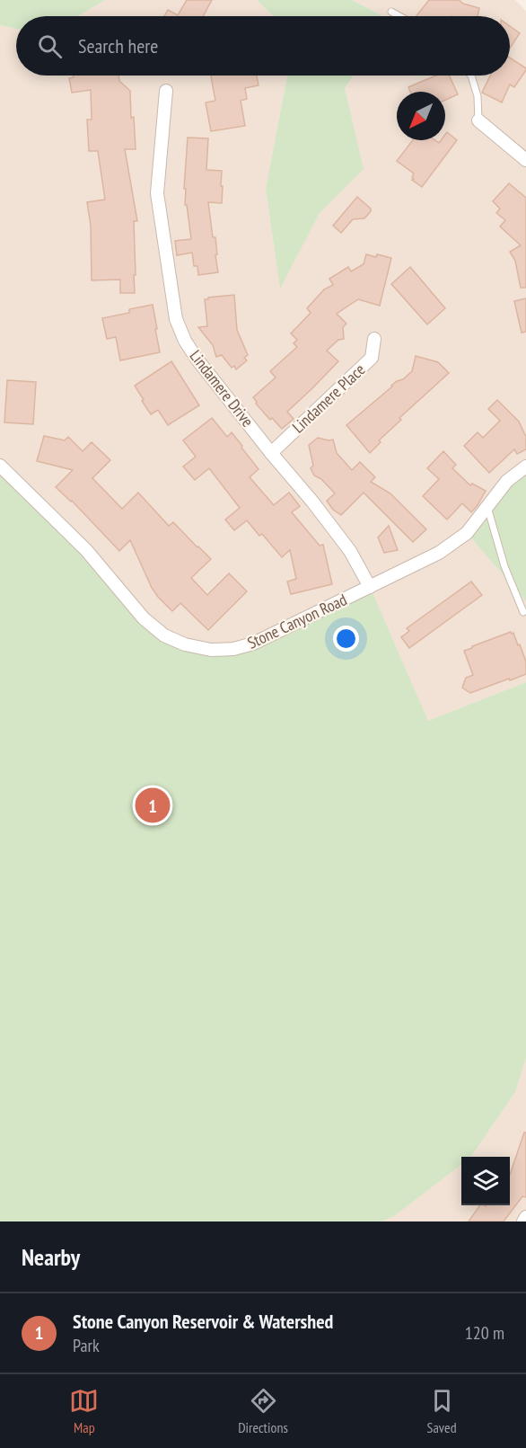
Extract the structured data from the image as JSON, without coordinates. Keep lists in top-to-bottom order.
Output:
{
  "streets": {
    "street": ["Lindamere Drive", "Lindamere Place", "Stone Canyon Road"]
  },
  "crossings": [
    ["Lindamere Drive", "Lindamere Place"],
    ["Lindamere Drive", "Stone Canyon Road"]
  ],
  "north": "bottom left",
  "page": {
    "search": "Search here",
    "pins": "1",
    "heading": "Nearby",
    "list": [
      {
        "mark": "1",
        "name": "Stone Canyon Reservoir & Watershed",
        "note": "Park",
        "value": "120 m"
      }
    ],
    "nav": ["Map", "Directions", "Saved"]
  }
}
